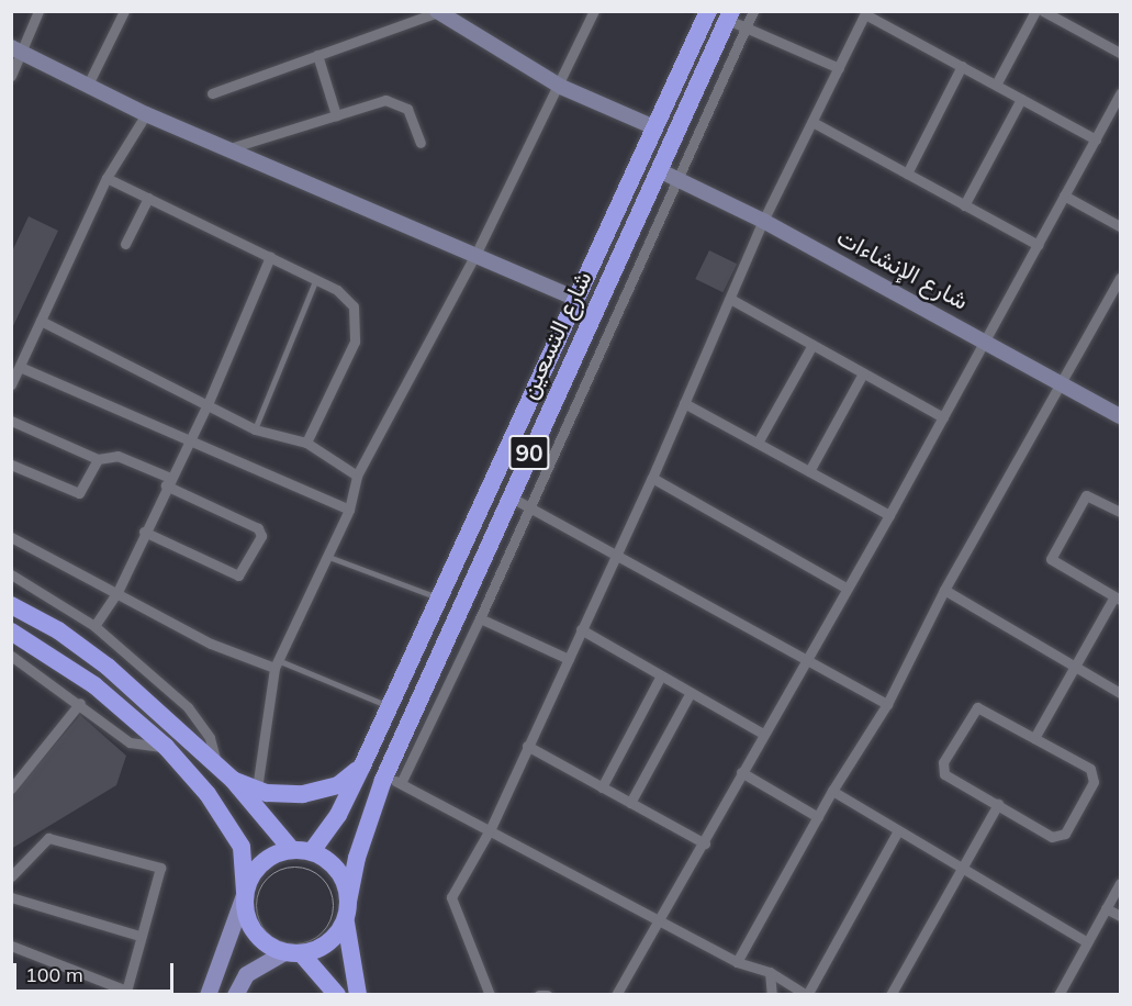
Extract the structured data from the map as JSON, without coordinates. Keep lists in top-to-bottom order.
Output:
{
  "streets": {
    "highway": ["شارع التسعين", "90"],
    "street": ["شارع الإنشاءات"]
  },
  "crossings": [
    ["شارع الإنشاءات", "شارع التسعين"]
  ],
  "scale_bar": "100 m"
}
